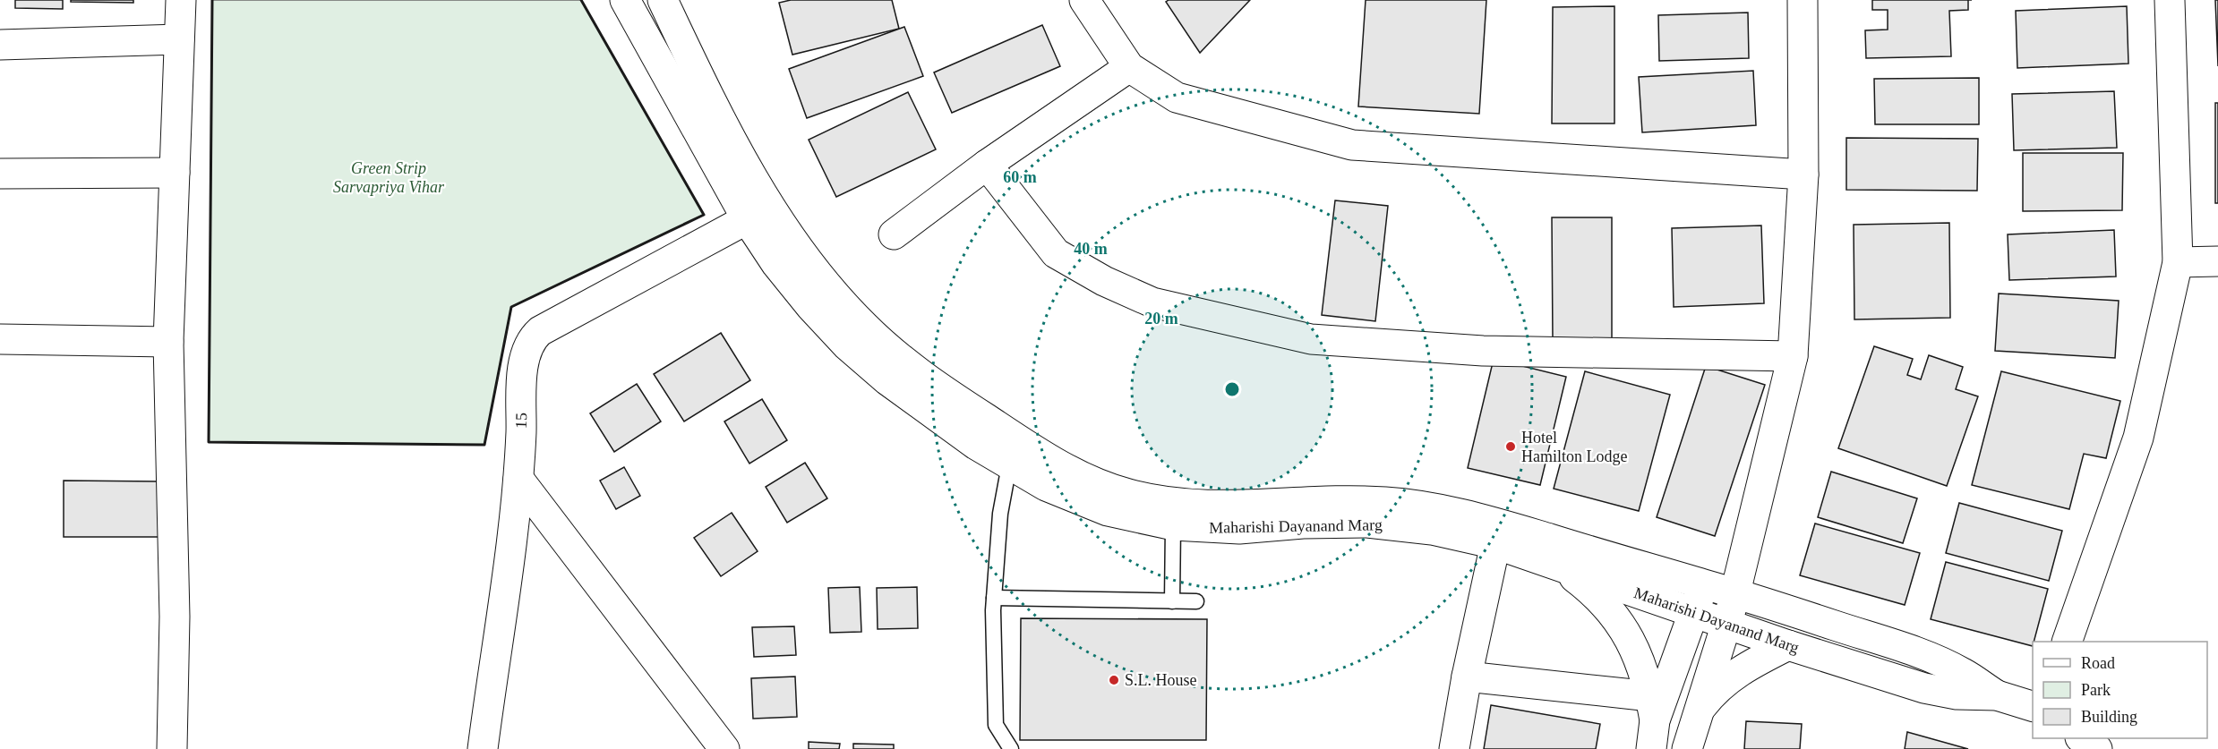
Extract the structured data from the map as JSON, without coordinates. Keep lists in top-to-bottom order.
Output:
{
  "streets": {
    "street": ["15", "Maharishi Dayanand Marg"]
  },
  "crossings": [
    ["15", "Maharishi Dayanand Marg"]
  ],
  "parks": ["Green Strip Sarvapriya Vihar"],
  "places": ["Hotel Hamilton Lodge", "S.L. House"],
  "legend": ["Road", "Park", "Building"],
  "rings": ["60 m", "40 m", "20 m"]
}
